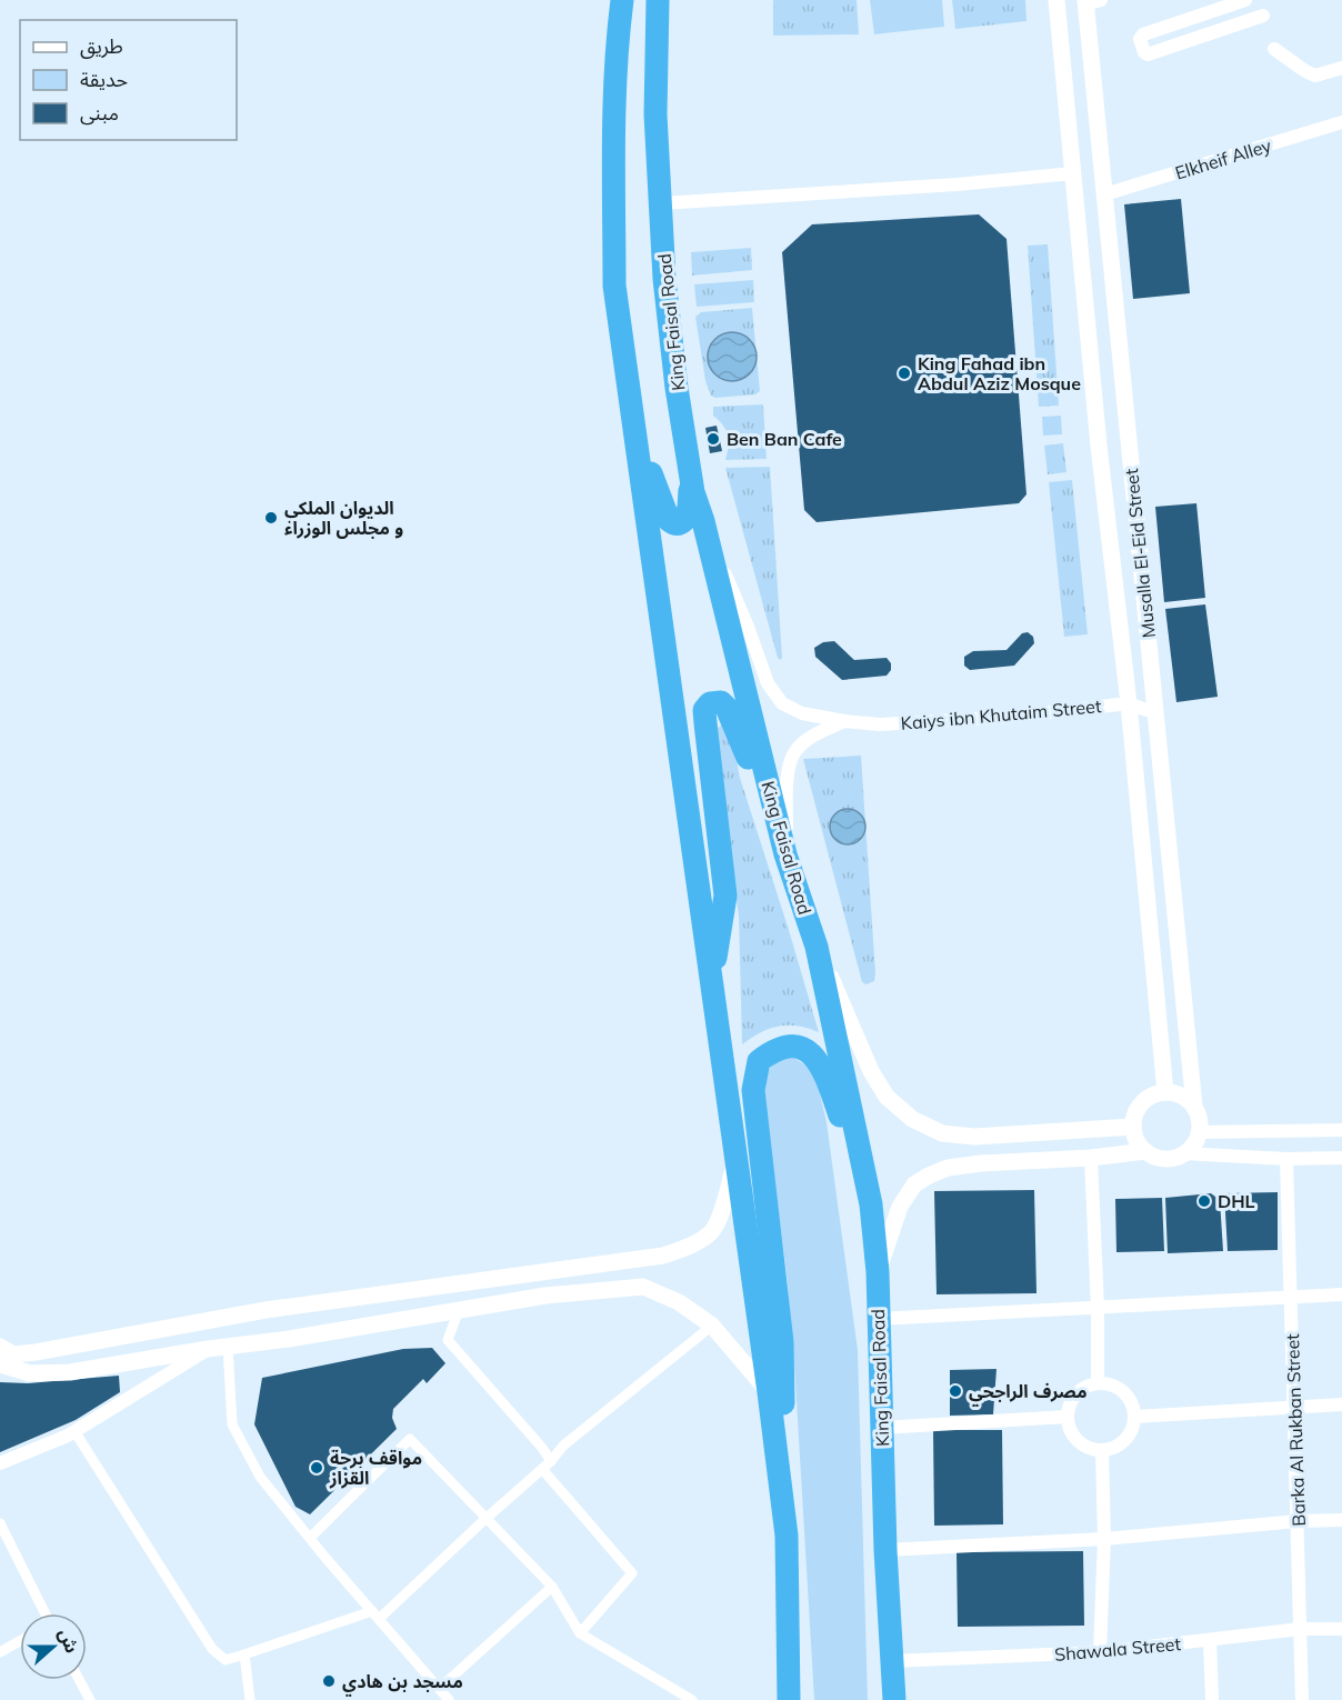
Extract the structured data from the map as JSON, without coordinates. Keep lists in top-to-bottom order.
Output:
{
  "streets": {
    "highway": ["King Faisal Road"],
    "street": [
      "Elkheif Alley",
      "Musalla El-Eid Street",
      "Kaiys ibn Khutaim Street",
      "Barka Al Rukban Street",
      "Shawala Street"
    ]
  },
  "crossings": [
    ["Elkheif Alley", "Musalla El-Eid Street"],
    ["King Faisal Road", "Kaiys ibn Khutaim Street"],
    ["King Faisal Road", "Shawala Street"],
    ["Musalla El-Eid Street", "Kaiys ibn Khutaim Street"],
    ["Barka Al Rukban Street", "Shawala Street"]
  ],
  "places": [
    "King Fahad ibn Abdul Aziz Mosque",
    "Ben Ban Cafe",
    "الديوان الملكي و مجلس الوزراء",
    "DHL",
    "مصرف الراجحي",
    "مواقف برحة القزاز",
    "مسجد بن هادي"
  ],
  "legend": ["طريق", "حديقة", "مبنى"],
  "north": "right"
}
